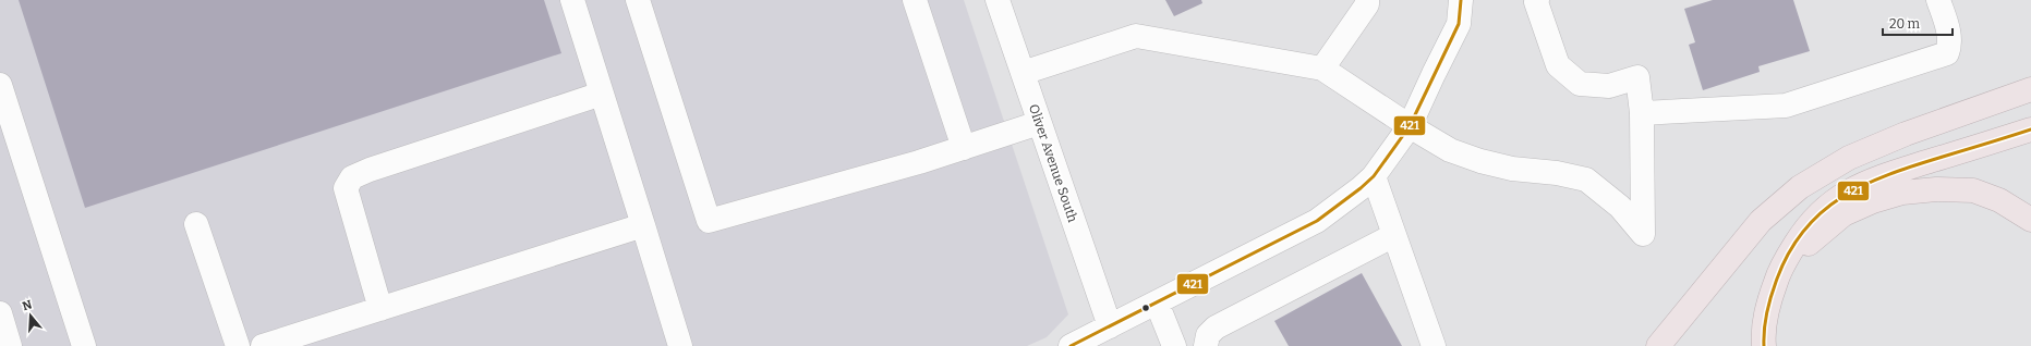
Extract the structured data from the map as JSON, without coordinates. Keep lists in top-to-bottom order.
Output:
{
  "streets": {
    "street": ["Oliver Avenue South"]
  },
  "lines": ["transit line 421"],
  "scale_bar": "20 m",
  "north": "top"
}
